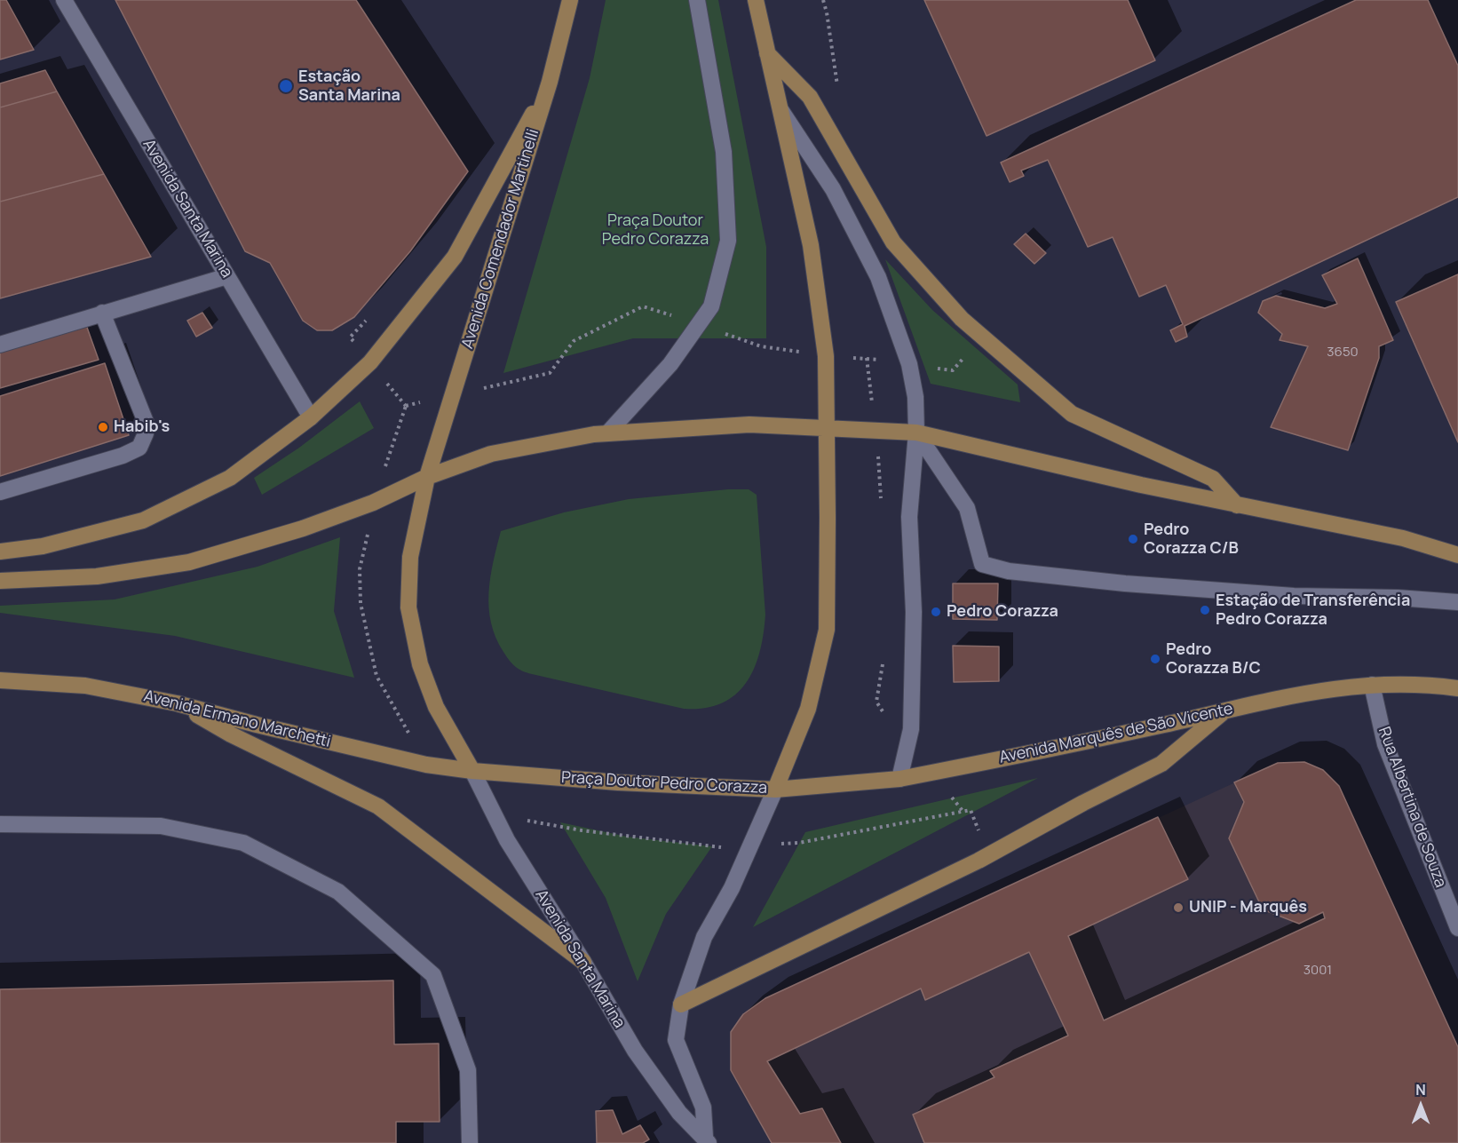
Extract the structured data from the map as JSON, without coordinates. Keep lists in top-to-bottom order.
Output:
{
  "streets": {
    "main road": [
      "Avenida Comendador Martinelli",
      "Avenida Ermano Marchetti",
      "Avenida Marquês de São Vicente",
      "Praça Doutor Pedro Corazza"
    ],
    "street": ["Avenida Santa Marina", "Rua Albertina de Souza"]
  },
  "crossings": [
    ["Avenida Santa Marina", "Avenida Ermano Marchetti"],
    ["Avenida Santa Marina", "Avenida Marquês de São Vicente"],
    ["Avenida Santa Marina", "Praça Doutor Pedro Corazza"],
    ["Avenida Ermano Marchetti", "Praça Doutor Pedro Corazza"],
    ["Avenida Marquês de São Vicente", "Praça Doutor Pedro Corazza"],
    ["Avenida Marquês de São Vicente", "Rua Albertina de Souza"]
  ],
  "parks": ["Praça Doutor Pedro Corazza"],
  "places": [
    "Estação Santa Marina",
    "Habib's",
    "Pedro Corazza C/B",
    "Estação de Transferência Pedro Corazza",
    "Pedro Corazza",
    "Pedro Corazza B/C",
    "UNIP - Marquês"
  ],
  "house_numbers": ["3650", "3001"],
  "north": "top"
}
